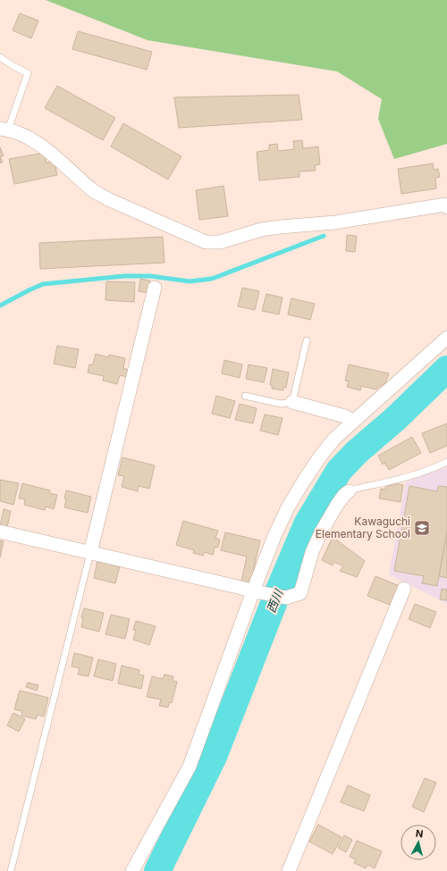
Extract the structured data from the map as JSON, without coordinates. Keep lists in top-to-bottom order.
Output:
{
  "water": ["西川"],
  "places": {
    "school or university": ["Kawaguchi Elementary School"]
  },
  "north": "top"
}
